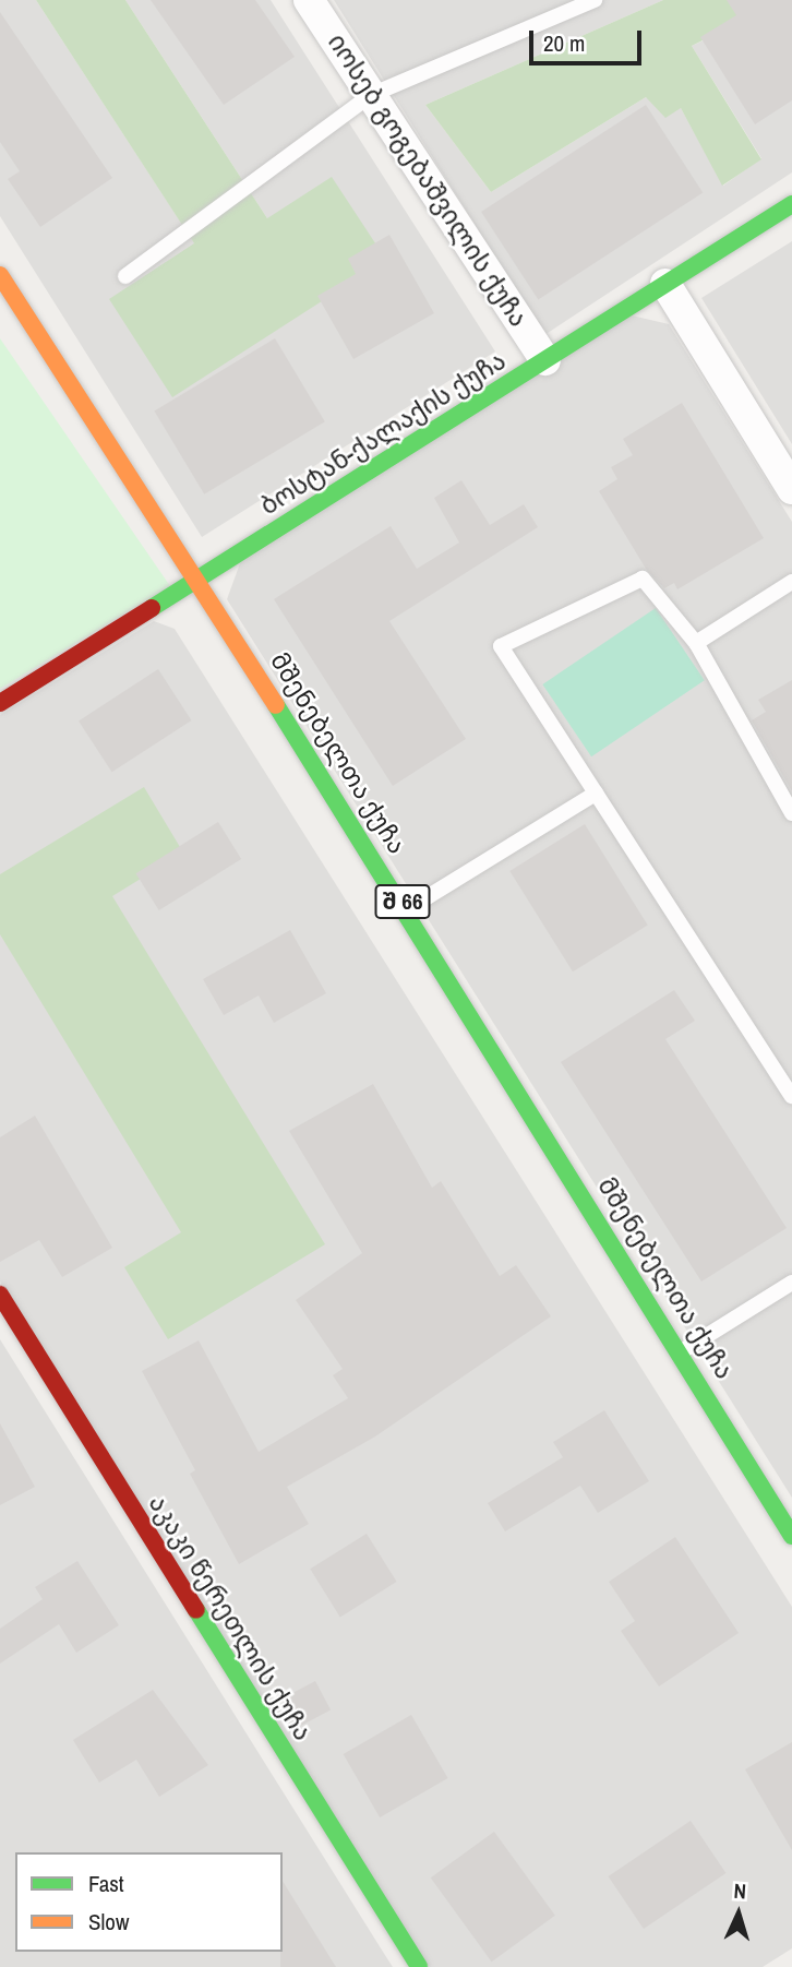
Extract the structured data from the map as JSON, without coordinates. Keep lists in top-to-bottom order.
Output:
{
  "streets": {
    "street": [
      "იოსებ გოგებაშვილის ქუჩა",
      "ბოსტან-ქალაქის ქუჩა",
      "მშენებელთა ქუჩა",
      "შ 66",
      "აკაკი წერეთლის ქუჩა"
    ]
  },
  "crossings": [
    ["იოსებ გოგებაშვილის ქუჩა", "ბოსტან-ქალაქის ქუჩა"],
    ["ბოსტან-ქალაქის ქუჩა", "მშენებელთა ქუჩა"]
  ],
  "legend": ["Fast", "Slow"],
  "scale_bar": "20 m",
  "north": "top"
}
